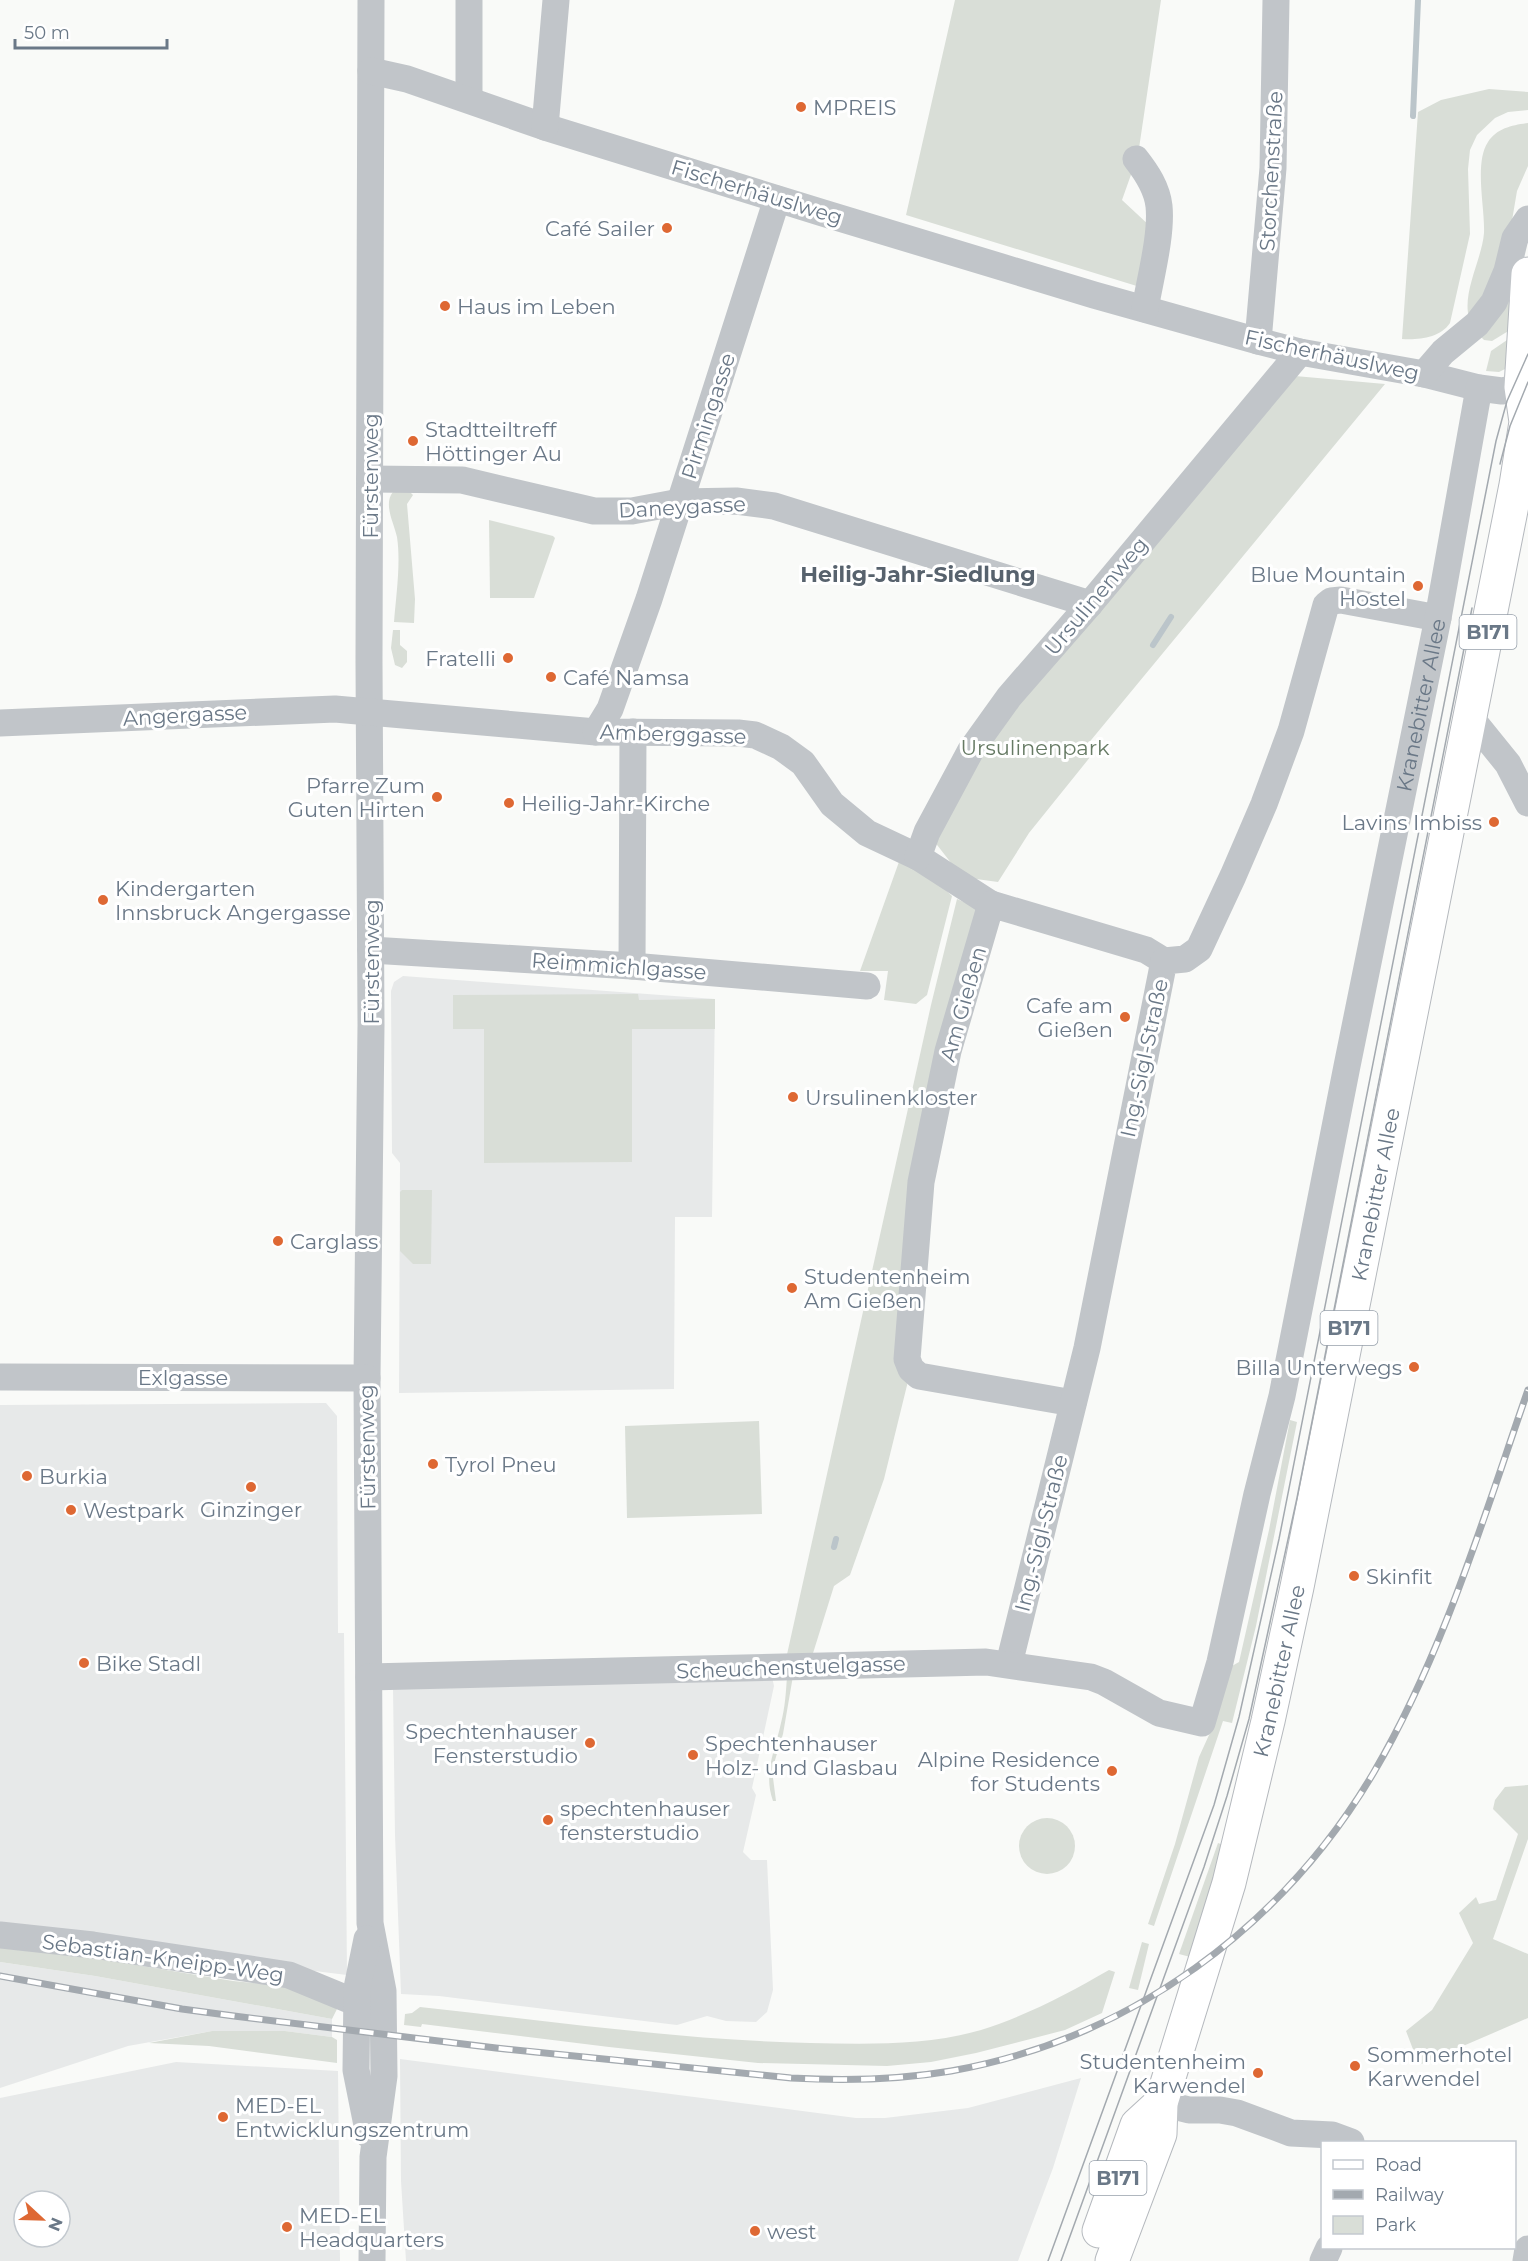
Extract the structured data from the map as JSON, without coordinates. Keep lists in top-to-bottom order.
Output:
{
  "streets": {
    "main road": ["B171", "Kranebitter Allee"],
    "street": [
      "Storchenstraße",
      "Fischerhäuslweg",
      "Pirmingasse",
      "Fürstenweg",
      "Daneygasse",
      "Ursulinenweg",
      "Angergasse",
      "Amberggasse",
      "Reimmichlgasse",
      "Am Gießen",
      "Ing.-Sigl-Straße",
      "Exlgasse",
      "Scheuchenstuelgasse",
      "Sebastian-Kneipp-Weg"
    ]
  },
  "crossings": [
    ["Storchenstraße", "Fischerhäuslweg"],
    ["Fischerhäuslweg", "Pirmingasse"],
    ["Fischerhäuslweg", "Fürstenweg"],
    ["Fischerhäuslweg", "Ursulinenweg"],
    ["Fischerhäuslweg", "Kranebitter Allee"],
    ["Pirmingasse", "Daneygasse"],
    ["Pirmingasse", "Amberggasse"],
    ["Fürstenweg", "Daneygasse"],
    ["Fürstenweg", "Angergasse"],
    ["Fürstenweg", "Amberggasse"],
    ["Fürstenweg", "Reimmichlgasse"],
    ["Fürstenweg", "Exlgasse"],
    ["Fürstenweg", "Scheuchenstuelgasse"],
    ["Fürstenweg", "Sebastian-Kneipp-Weg"],
    ["Daneygasse", "Ursulinenweg"],
    ["Ursulinenweg", "Amberggasse"],
    ["B171", "Kranebitter Allee"],
    ["Kranebitter Allee", "Ing.-Sigl-Straße"],
    ["Kranebitter Allee", "Scheuchenstuelgasse"],
    ["Angergasse", "Amberggasse"],
    ["Amberggasse", "Am Gießen"],
    ["Am Gießen", "Ing.-Sigl-Straße"],
    ["Ing.-Sigl-Straße", "Scheuchenstuelgasse"]
  ],
  "districts": ["Heilig-Jahr-Siedlung"],
  "parks": ["Ursulinenpark"],
  "places": [
    "MPREIS",
    "Café Sailer",
    "Haus im Leben",
    "Stadtteiltreff Höttinger Au",
    "Blue Mountain Hostel",
    "Fratelli",
    "Café Namsa",
    "Pfarre Zum Guten Hirten",
    "Heilig-Jahr-Kirche",
    "Lavins Imbiss",
    "Kindergarten Innsbruck Angergasse",
    "Cafe am Gießen",
    "Ursulinenkloster",
    "Carglass",
    "Studentenheim Am Gießen",
    "Billa Unterwegs",
    "Tyrol Pneu",
    "Burkia",
    "Ginzinger",
    "Westpark",
    "Skinfit",
    "Bike Stadl",
    "Spechtenhauser Fensterstudio",
    "Spechtenhauser Holz- und Glasbau",
    "Alpine Residence for Students",
    "spechtenhauser fensterstudio",
    "Sommerhotel Karwendel",
    "Studentenheim Karwendel",
    "MED-EL Entwicklungszentrum",
    "MED-EL Headquarters",
    "west"
  ],
  "legend": ["Road", "Railway", "Park"],
  "scale_bar": "50 m",
  "north": "right"
}
